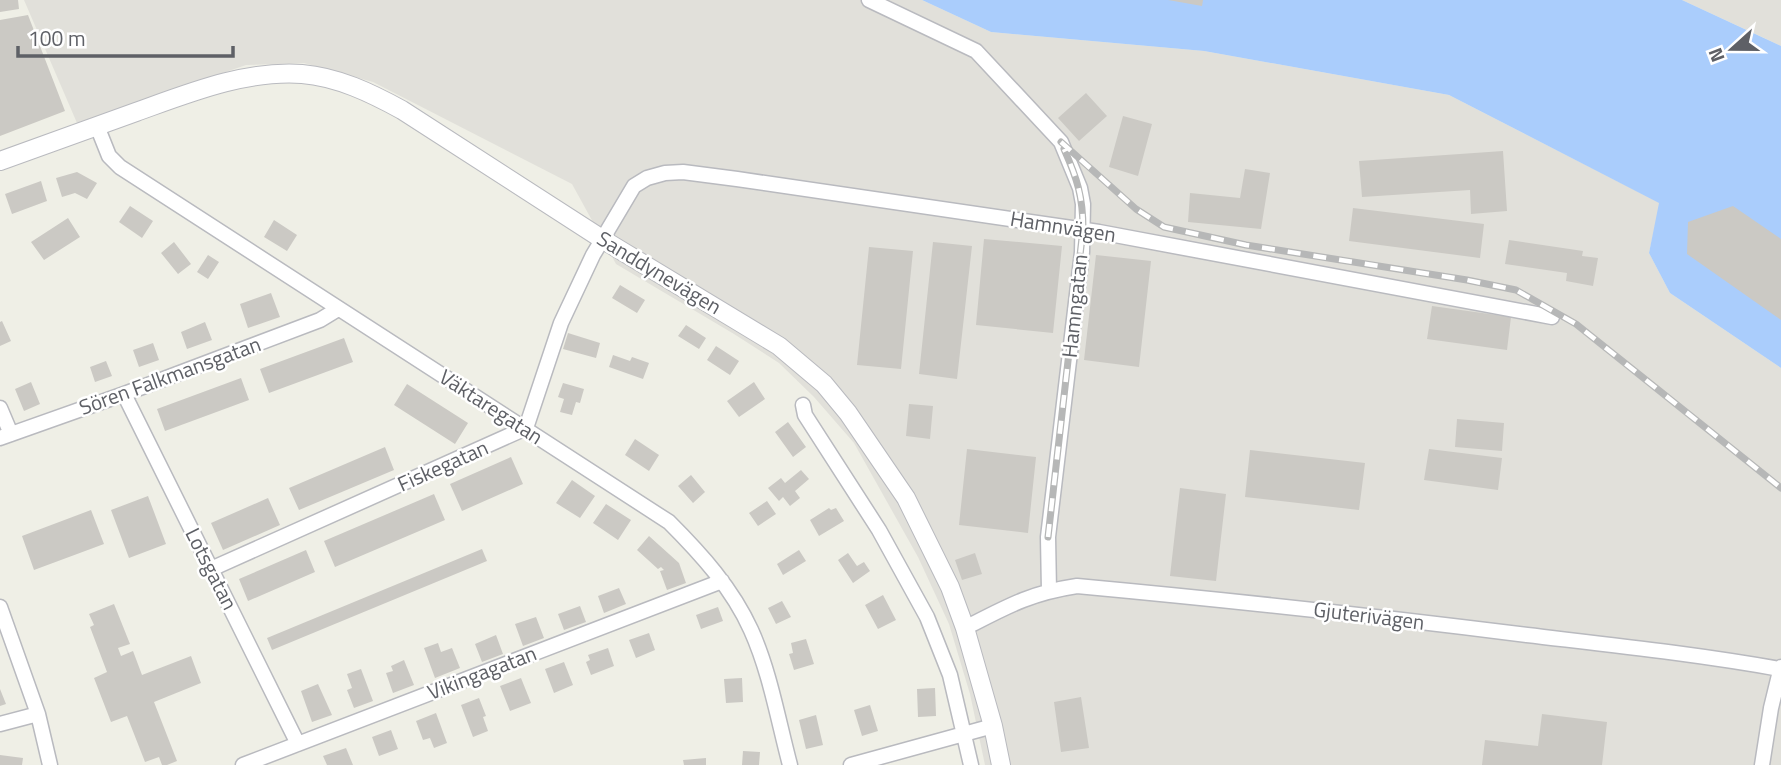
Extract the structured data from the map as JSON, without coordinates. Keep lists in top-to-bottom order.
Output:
{
  "streets": {
    "street": [
      "Hamnvägen",
      "Sanddynevägen",
      "Hamngatan",
      "Sören Falkmansgatan",
      "Väktaregatan",
      "Fiskegatan",
      "Lotsgatan",
      "Gjuterivägen",
      "Vikingagatan"
    ]
  },
  "crossings": [
    ["Hamnvägen", "Sanddynevägen"],
    ["Hamnvägen", "Hamngatan"],
    ["Sanddynevägen", "Väktaregatan"],
    ["Sanddynevägen", "Gjuterivägen"],
    ["Hamngatan", "Gjuterivägen"],
    ["Sören Falkmansgatan", "Väktaregatan"],
    ["Sören Falkmansgatan", "Lotsgatan"],
    ["Väktaregatan", "Fiskegatan"],
    ["Väktaregatan", "Vikingagatan"],
    ["Fiskegatan", "Lotsgatan"],
    ["Lotsgatan", "Vikingagatan"]
  ],
  "scale_bar": "100 m",
  "north": "left"
}
